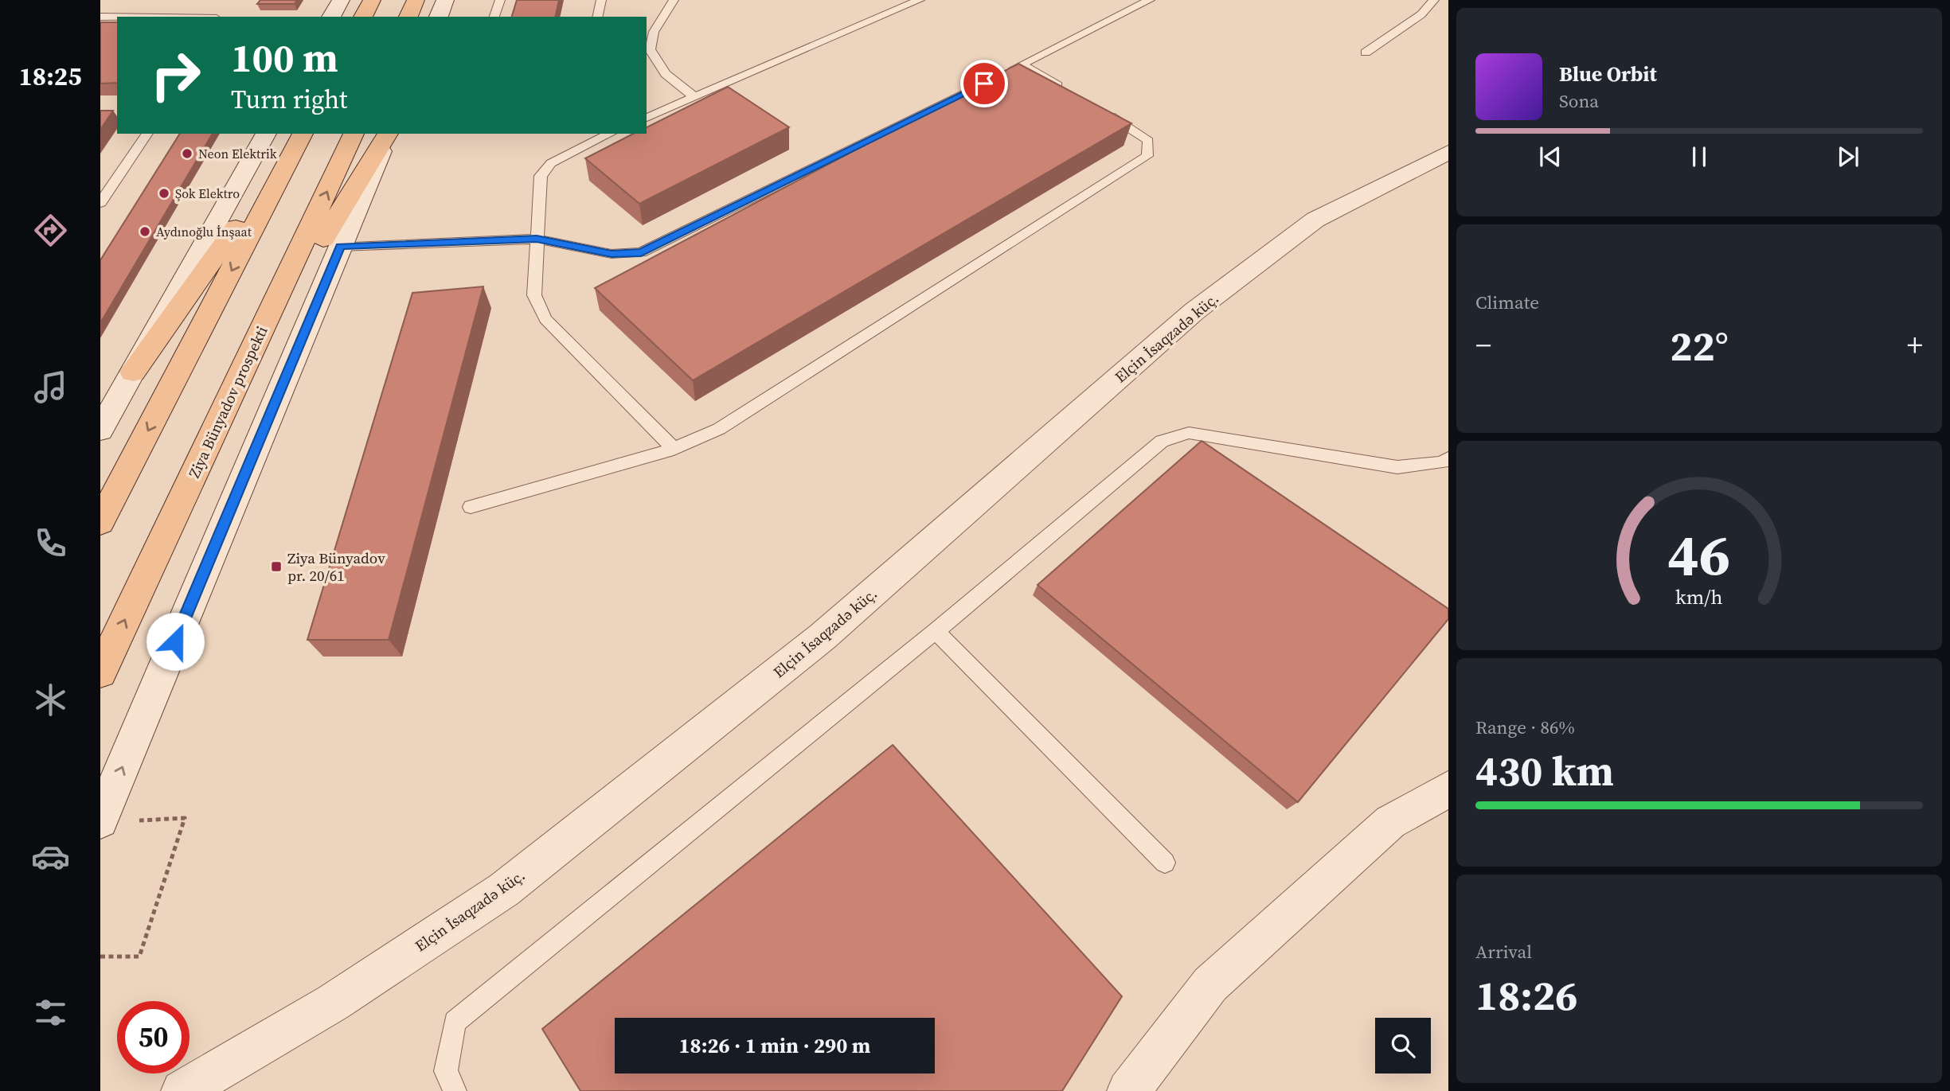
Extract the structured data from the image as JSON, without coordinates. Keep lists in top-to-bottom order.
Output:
{
  "streets": {
    "main road": ["Ziya Bünyadov prospekti"],
    "street": ["Elçin İsaqzadə küç."]
  },
  "places": {
    "other": ["Neon Elektrik", "Şok Elektro", "Aydınoğlu İnşaat"],
    "transit": ["Ziya Bünyadov pr. 20/61"]
  },
  "page": {
    "tabs": "18:25",
    "turn": ["100 m", "Turn right"],
    "song": ["Blue Orbit", "Sona"],
    "tile": [
      "Climate",
      ["Range · 86%", "430 km"],
      ["Arrival", "18:26"]
    ],
    "heat": ["−", "22°", "+"],
    "limit": "50",
    "trip": "18:26 · 1 min · 290 m",
    "gauge": ["46", "km/h"]
  }
}
